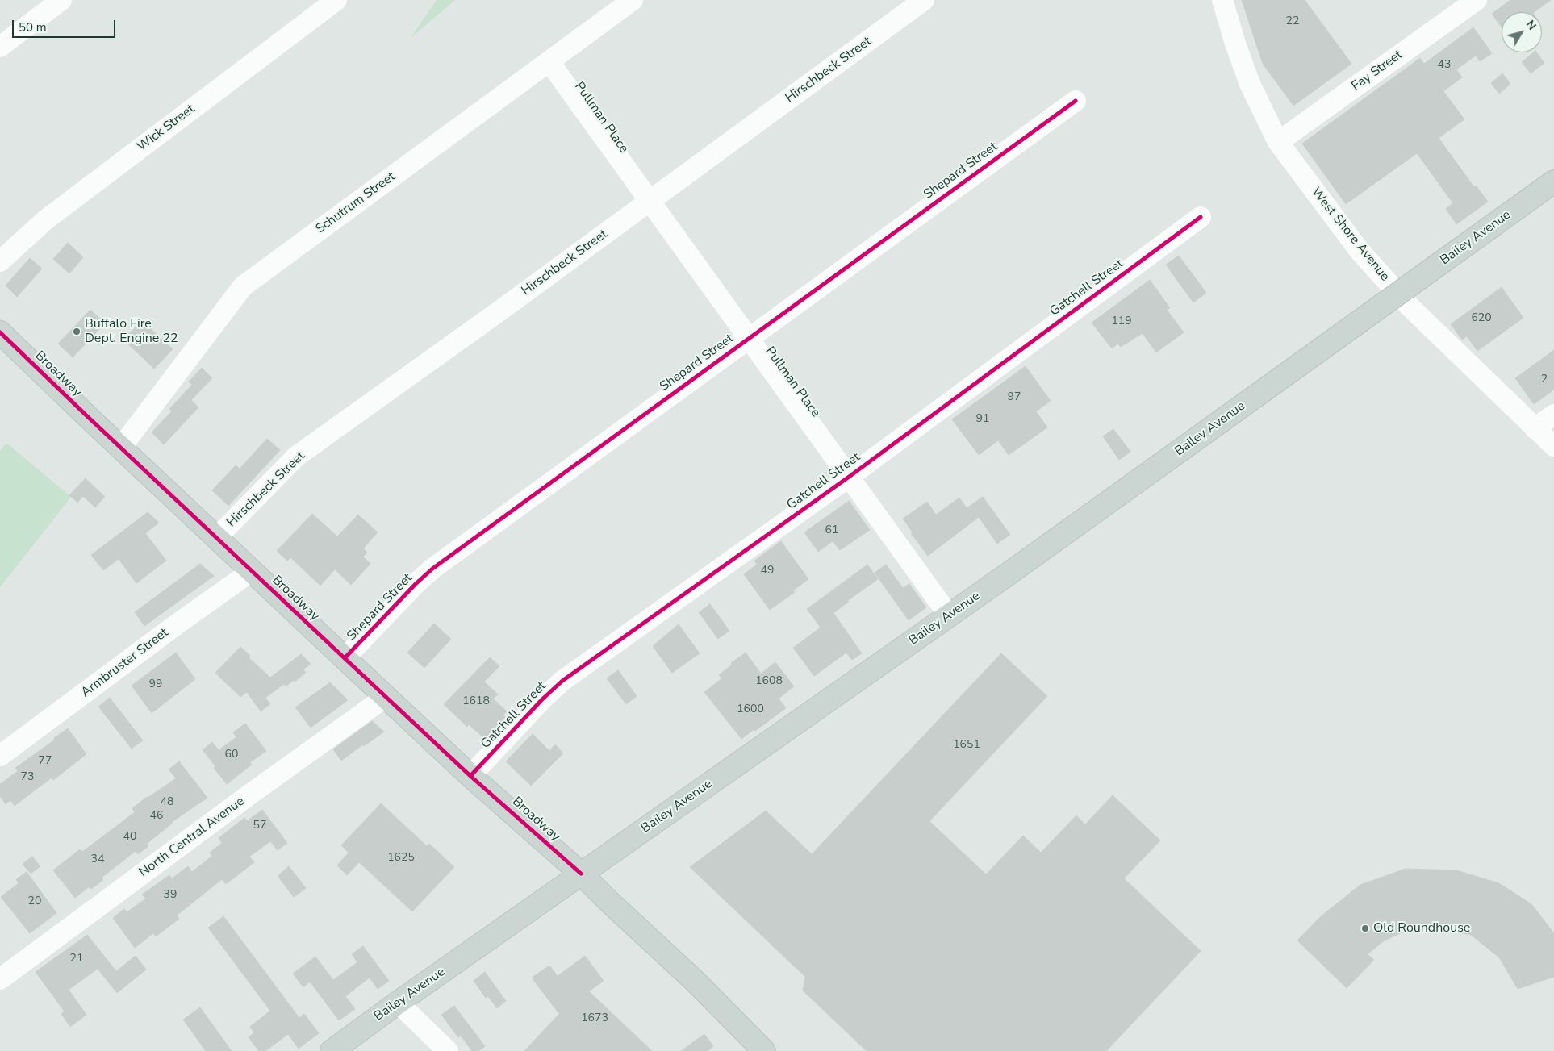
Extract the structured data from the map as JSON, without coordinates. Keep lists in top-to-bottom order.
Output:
{
  "streets": {
    "main road": ["Bailey Avenue", "Broadway"],
    "street": [
      "Hirschbeck Street",
      "Fay Street",
      "Pullman Place",
      "Wick Street",
      "Shepard Street",
      "Schutrum Street",
      "West Shore Avenue",
      "Gatchell Street",
      "Armbruster Street",
      "North Central Avenue"
    ]
  },
  "crossings": [
    ["Hirschbeck Street", "Pullman Place"],
    ["Hirschbeck Street", "Broadway"],
    ["Fay Street", "West Shore Avenue"],
    ["Pullman Place", "Shepard Street"],
    ["Pullman Place", "Schutrum Street"],
    ["Pullman Place", "Bailey Avenue"],
    ["Pullman Place", "Gatchell Street"],
    ["Shepard Street", "Broadway"],
    ["Schutrum Street", "Broadway"],
    ["Bailey Avenue", "Broadway"],
    ["Gatchell Street", "Broadway"],
    ["Broadway", "Armbruster Street"],
    ["Broadway", "North Central Avenue"]
  ],
  "places": ["Buffalo Fire Dept. Engine 22", "Old Roundhouse"],
  "house_numbers": [
    "22",
    "43",
    "620",
    "119",
    "2",
    "97",
    "91",
    "61",
    "49",
    "1608",
    "99",
    "1618",
    "1600",
    "1651",
    "60",
    "77",
    "73",
    "48",
    "46",
    "57",
    "40",
    "1625",
    "34",
    "39",
    "20",
    "21",
    "1673"
  ],
  "scale_bar": "50 m",
  "north": "top right"
}
